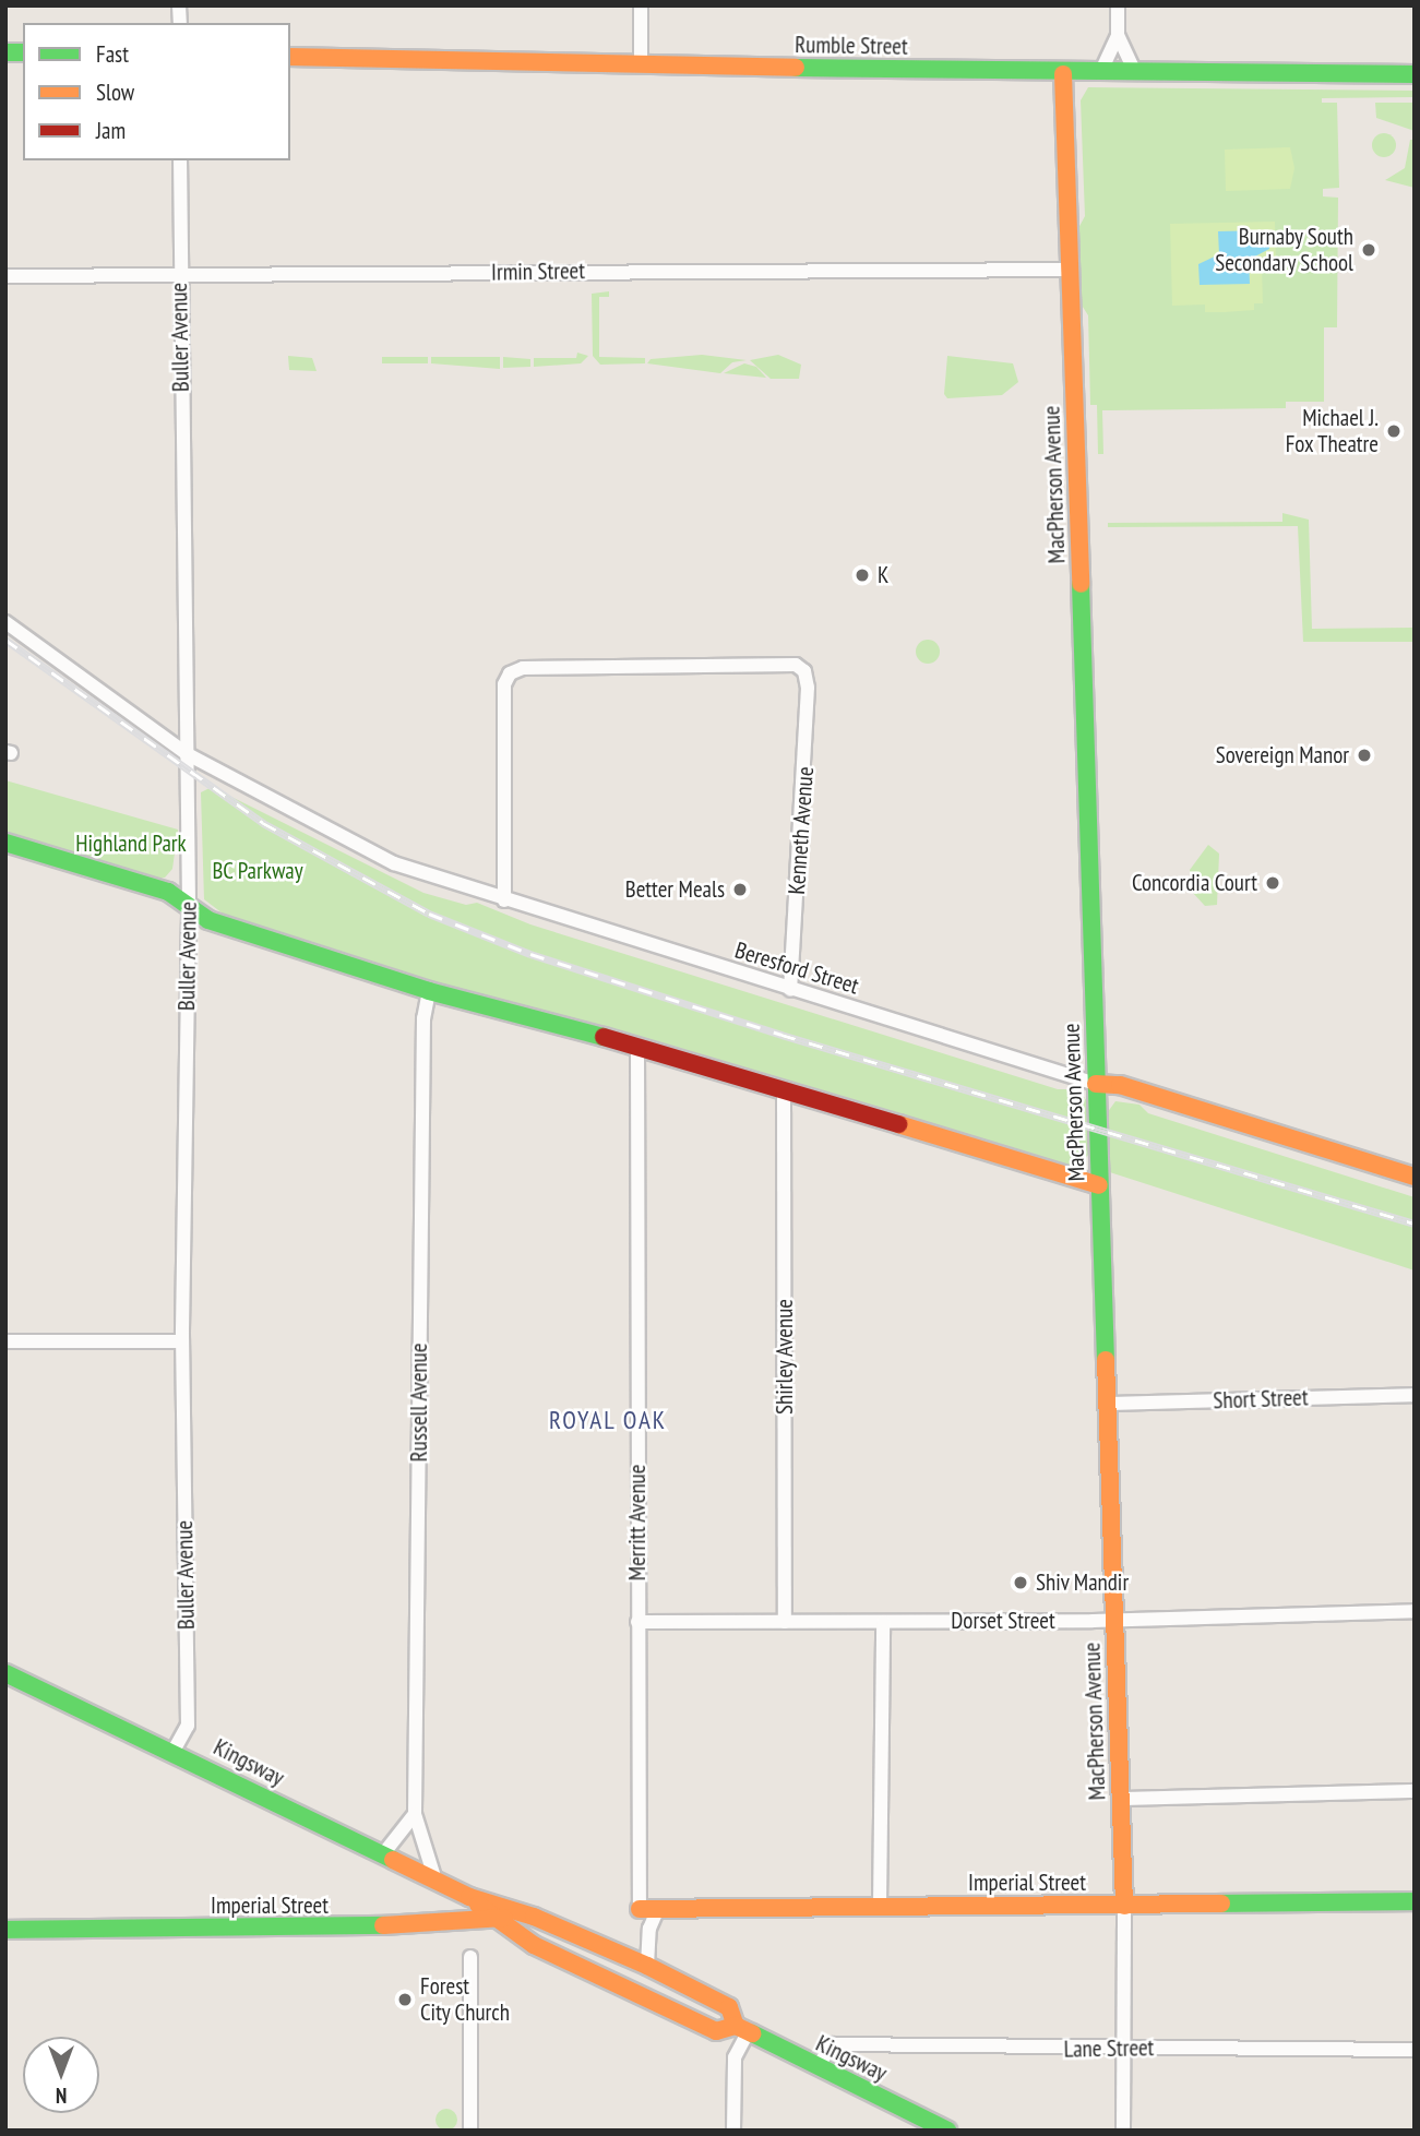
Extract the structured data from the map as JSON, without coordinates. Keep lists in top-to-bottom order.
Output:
{
  "streets": {
    "street": [
      "Rumble Street",
      "Irmin Street",
      "Buller Avenue",
      "MacPherson Avenue",
      "Kenneth Avenue",
      "Beresford Street",
      "Shirley Avenue",
      "Short Street",
      "Russell Avenue",
      "Merritt Avenue",
      "Dorset Street",
      "Kingsway",
      "Imperial Street",
      "Lane Street"
    ]
  },
  "crossings": [
    ["Rumble Street", "MacPherson Avenue"],
    ["Irmin Street", "Buller Avenue"],
    ["Irmin Street", "MacPherson Avenue"],
    ["Buller Avenue", "Beresford Street"],
    ["Buller Avenue", "Kingsway"],
    ["MacPherson Avenue", "Beresford Street"],
    ["MacPherson Avenue", "Short Street"],
    ["MacPherson Avenue", "Dorset Street"],
    ["MacPherson Avenue", "Imperial Street"],
    ["MacPherson Avenue", "Lane Street"],
    ["Kenneth Avenue", "Beresford Street"],
    ["Shirley Avenue", "Dorset Street"],
    ["Russell Avenue", "Kingsway"],
    ["Merritt Avenue", "Dorset Street"],
    ["Merritt Avenue", "Kingsway"],
    ["Merritt Avenue", "Imperial Street"],
    ["Kingsway", "Imperial Street"],
    ["Kingsway", "Lane Street"]
  ],
  "districts": ["ROYAL OAK"],
  "parks": ["Highland Park", "BC Parkway"],
  "places": [
    "Burnaby South Secondary School",
    "Michael J. Fox Theatre",
    "K",
    "Sovereign Manor",
    "Concordia Court",
    "Better Meals",
    "Shiv Mandir",
    "Forest City Church"
  ],
  "legend": ["Fast", "Slow", "Jam"],
  "north": "bottom"
}
